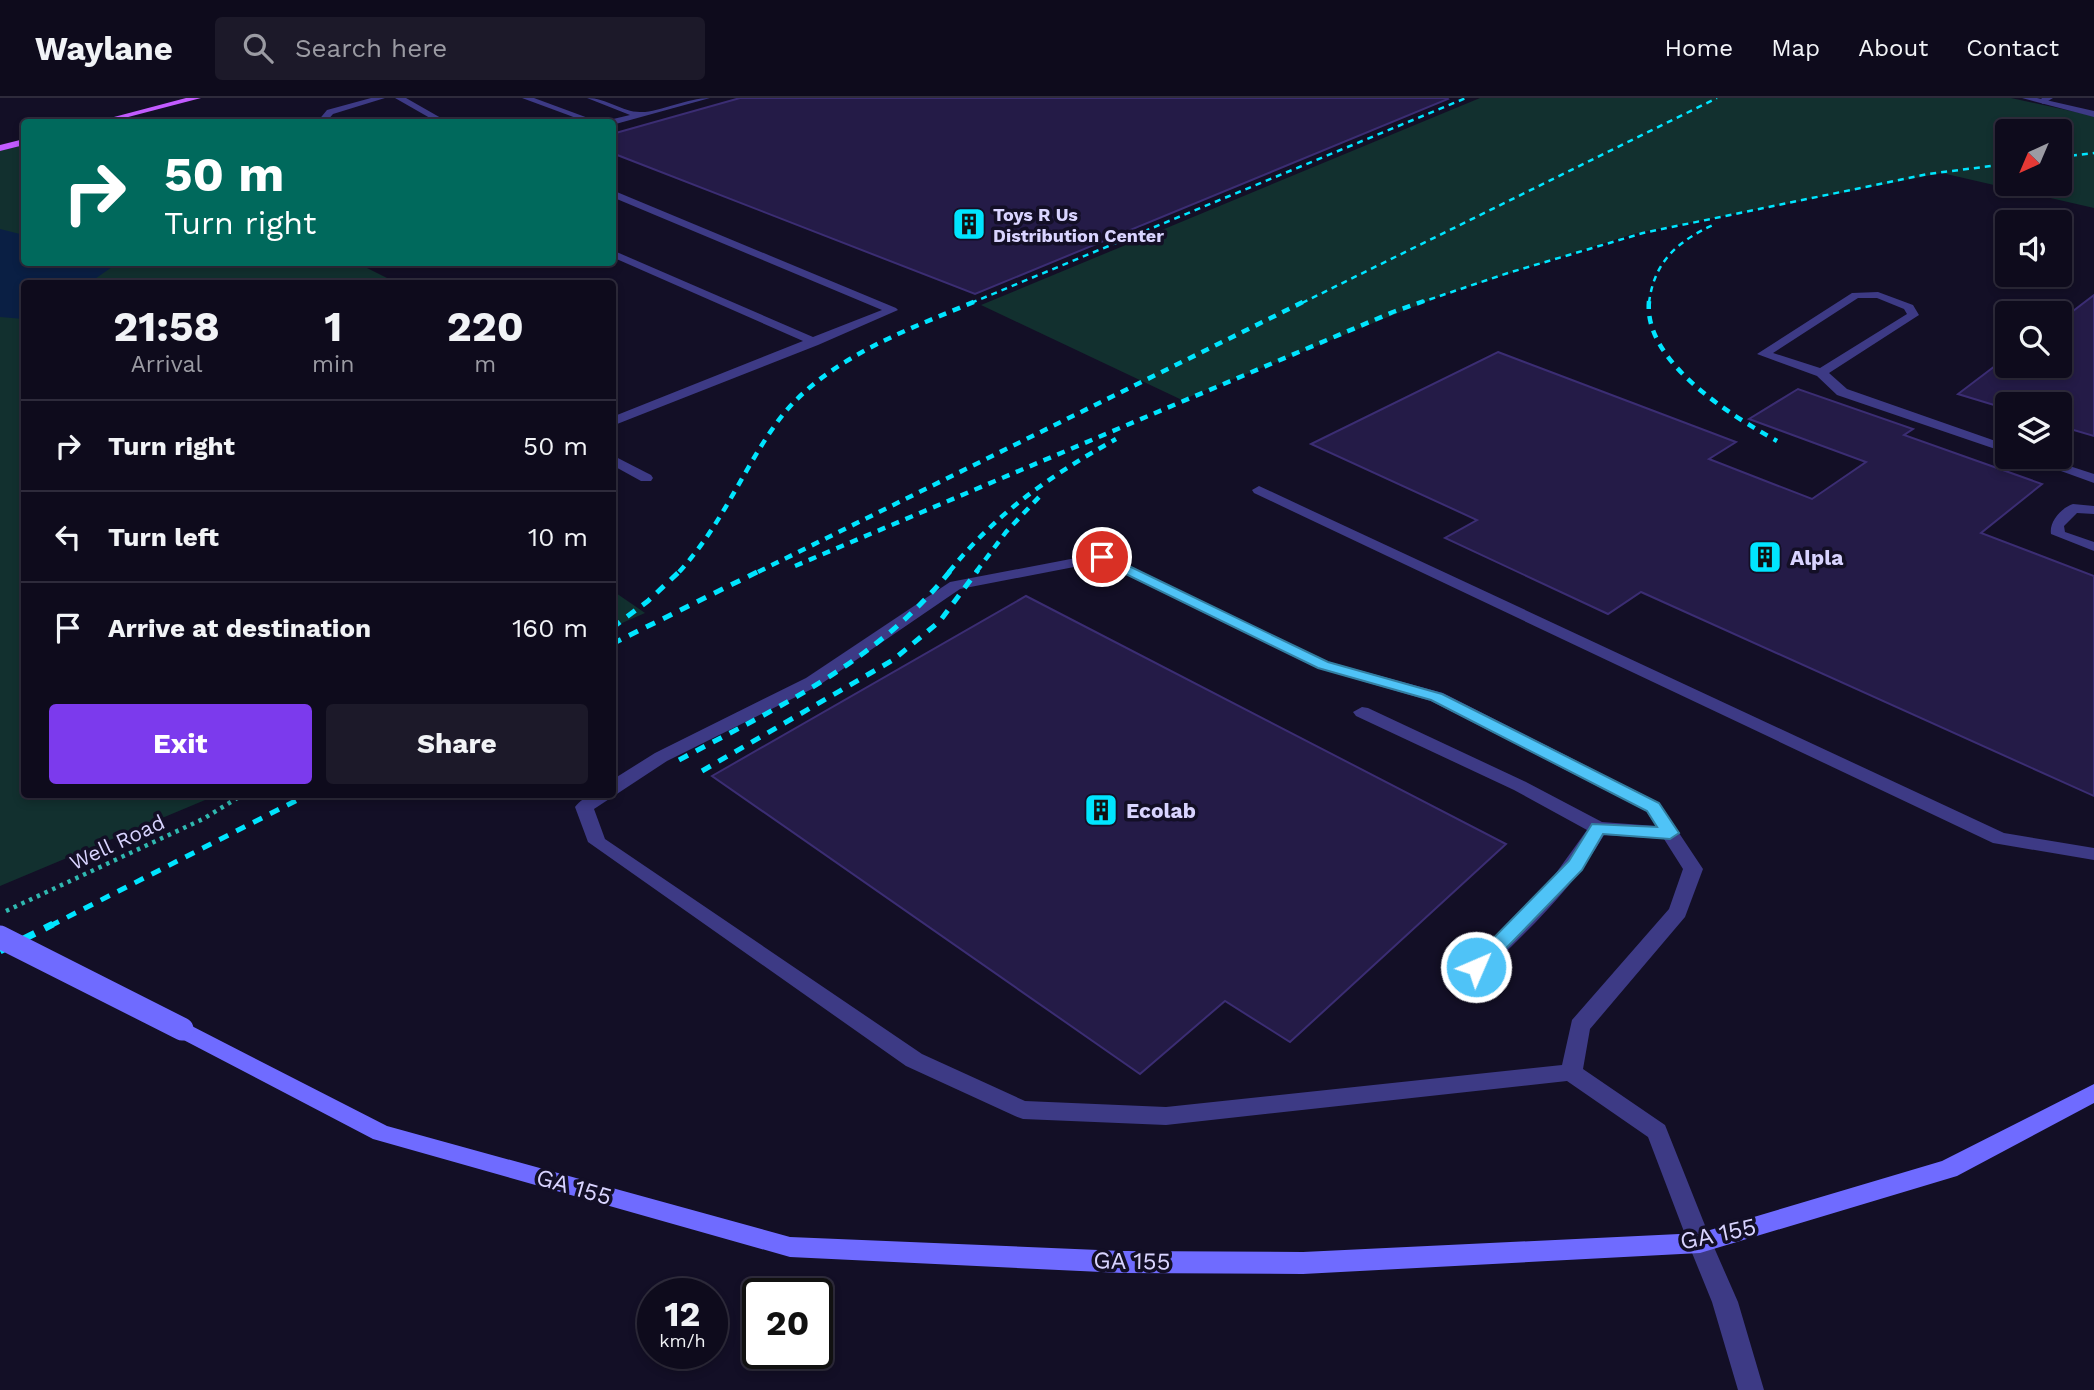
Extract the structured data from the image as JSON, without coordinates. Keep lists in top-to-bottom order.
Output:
{
  "streets": {
    "main road": ["GA 155"],
    "path": ["Well Road"]
  },
  "places": {
    "building": ["Toys R Us Distribution Center", "Alpla", "Ecolab"]
  },
  "north": "bottom left",
  "page": {
    "header": "Waylane",
    "search": "Search here",
    "nav": [
      "Home",
      "Map",
      "About",
      "Contact"
    ],
    "turn": ["50 m", "Turn right"],
    "eta": [
      "21:58",
      "Arrival",
      "1",
      "min",
      "220",
      "m"
    ],
    "list": [
      {
        "name": "Turn right",
        "value": "50 m"
      },
      {
        "name": "Turn left",
        "value": "10 m"
      },
      {
        "name": "Arrive at destination",
        "value": "160 m"
      }
    ],
    "buttons": ["Exit", "Share"],
    "speed": "12 km/h",
    "limit": "20"
  }
}
